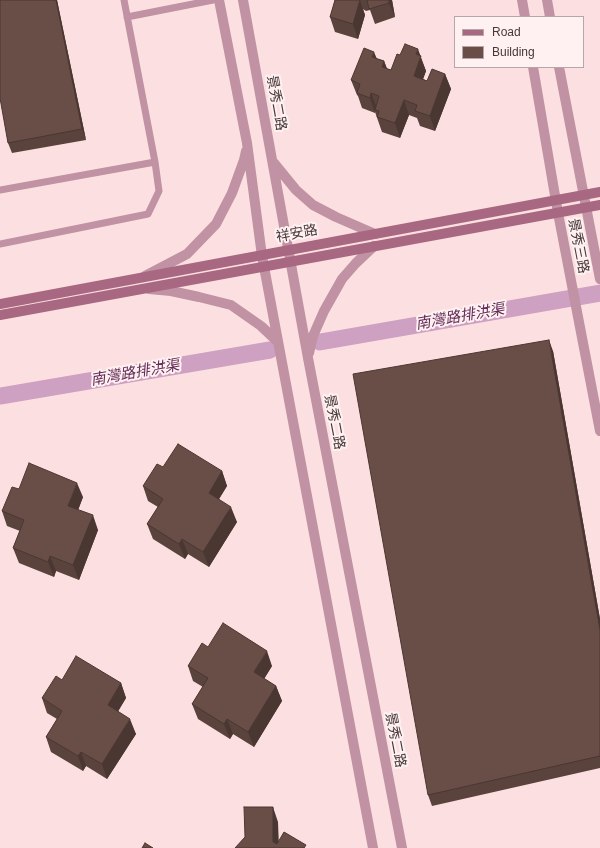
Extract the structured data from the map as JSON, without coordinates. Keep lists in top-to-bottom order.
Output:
{
  "streets": {
    "main road": ["祥安路"],
    "street": ["景秀二路", "景秀三路"]
  },
  "crossings": [
    ["景秀二路", "祥安路"],
    ["祥安路", "景秀三路"]
  ],
  "water": ["南灣路排洪渠"],
  "legend": ["Road", "Building"]
}
